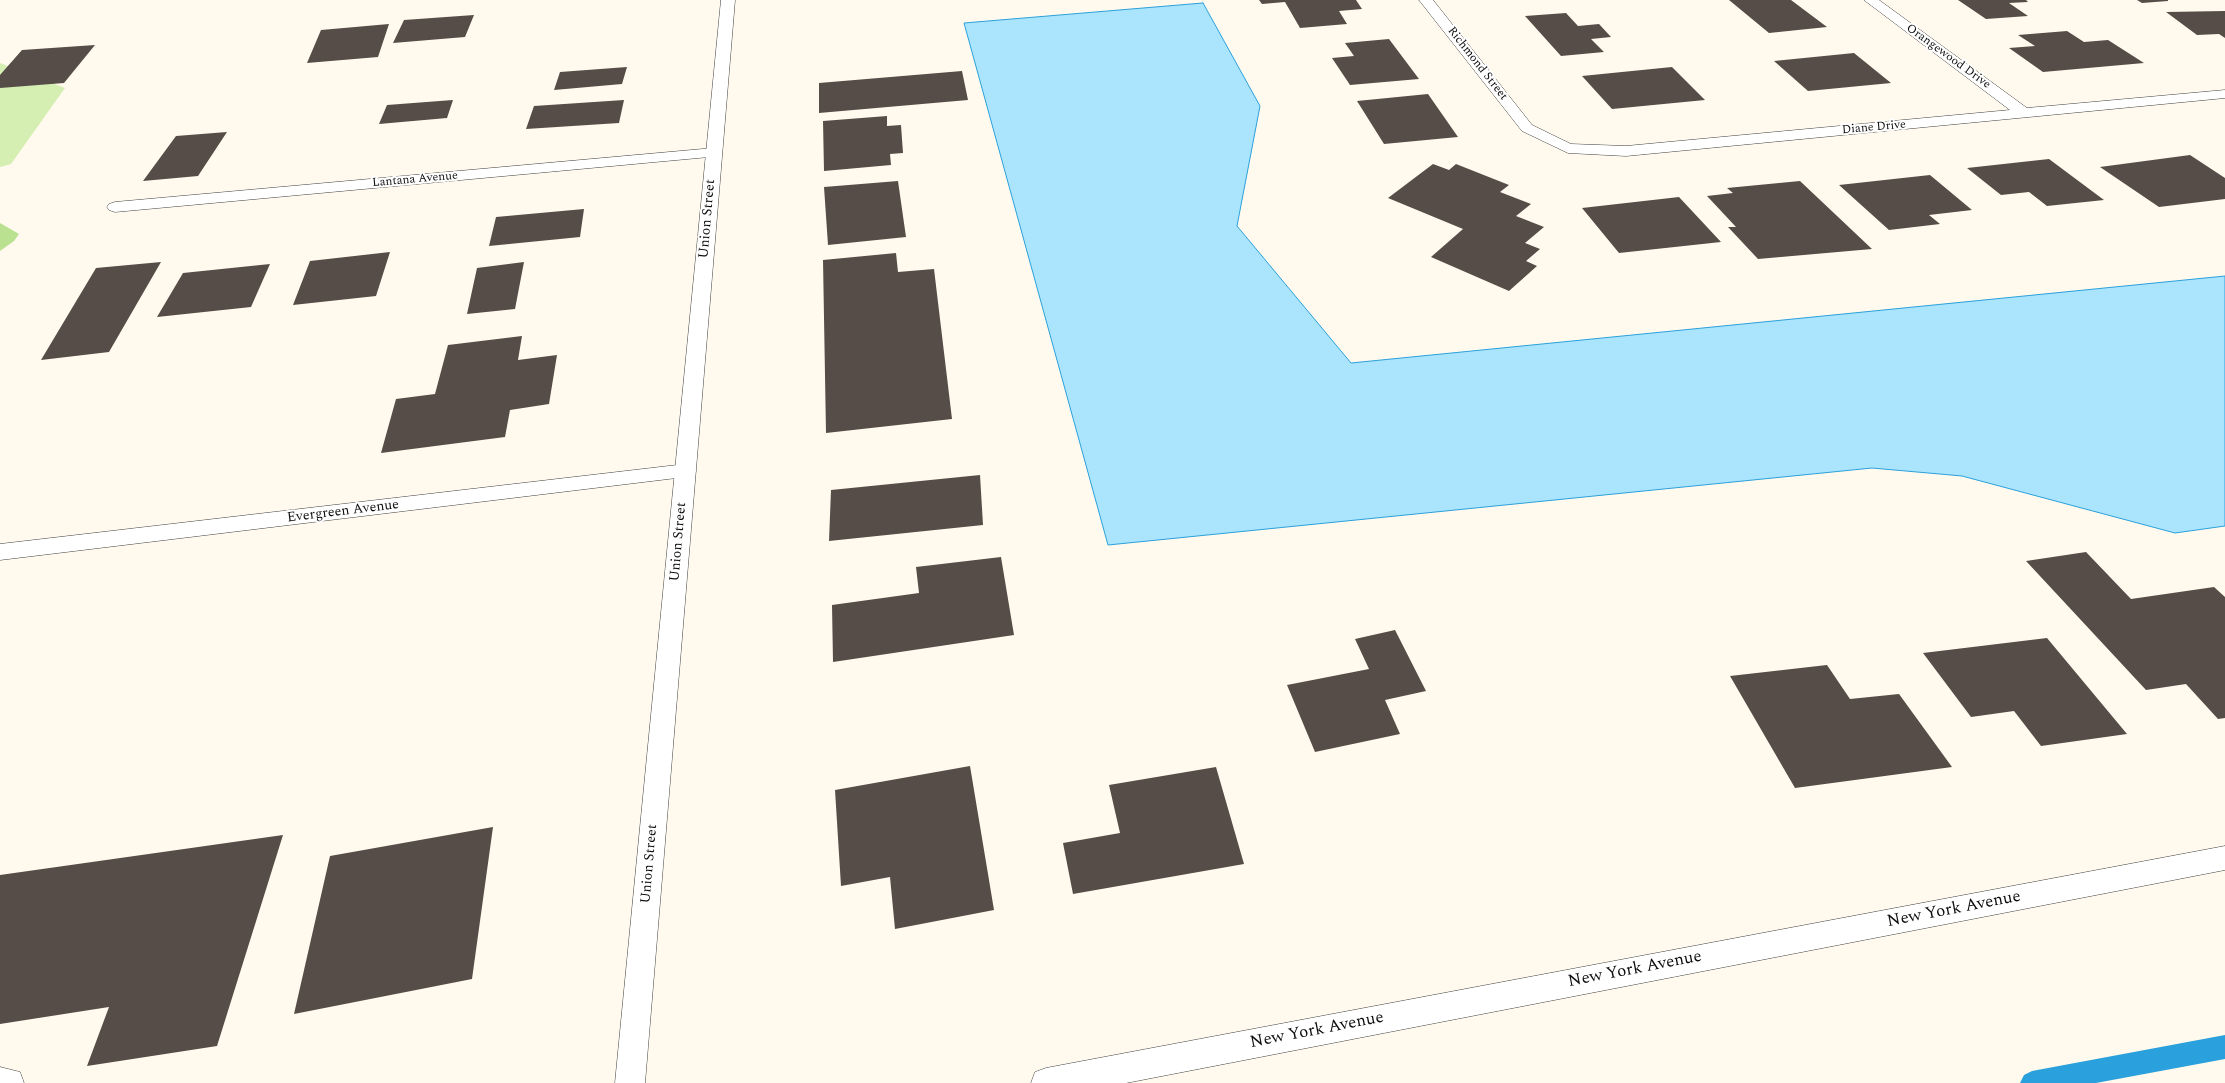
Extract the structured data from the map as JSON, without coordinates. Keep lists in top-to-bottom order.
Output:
{
  "streets": {
    "street": [
      "Orangewood Drive",
      "Richmond Street",
      "Diane Drive",
      "Lantana Avenue",
      "Union Street",
      "Evergreen Avenue",
      "New York Avenue"
    ]
  },
  "crossings": [
    ["Orangewood Drive", "Diane Drive"],
    ["Richmond Street", "Diane Drive"],
    ["Lantana Avenue", "Union Street"],
    ["Union Street", "Evergreen Avenue"]
  ]
}
